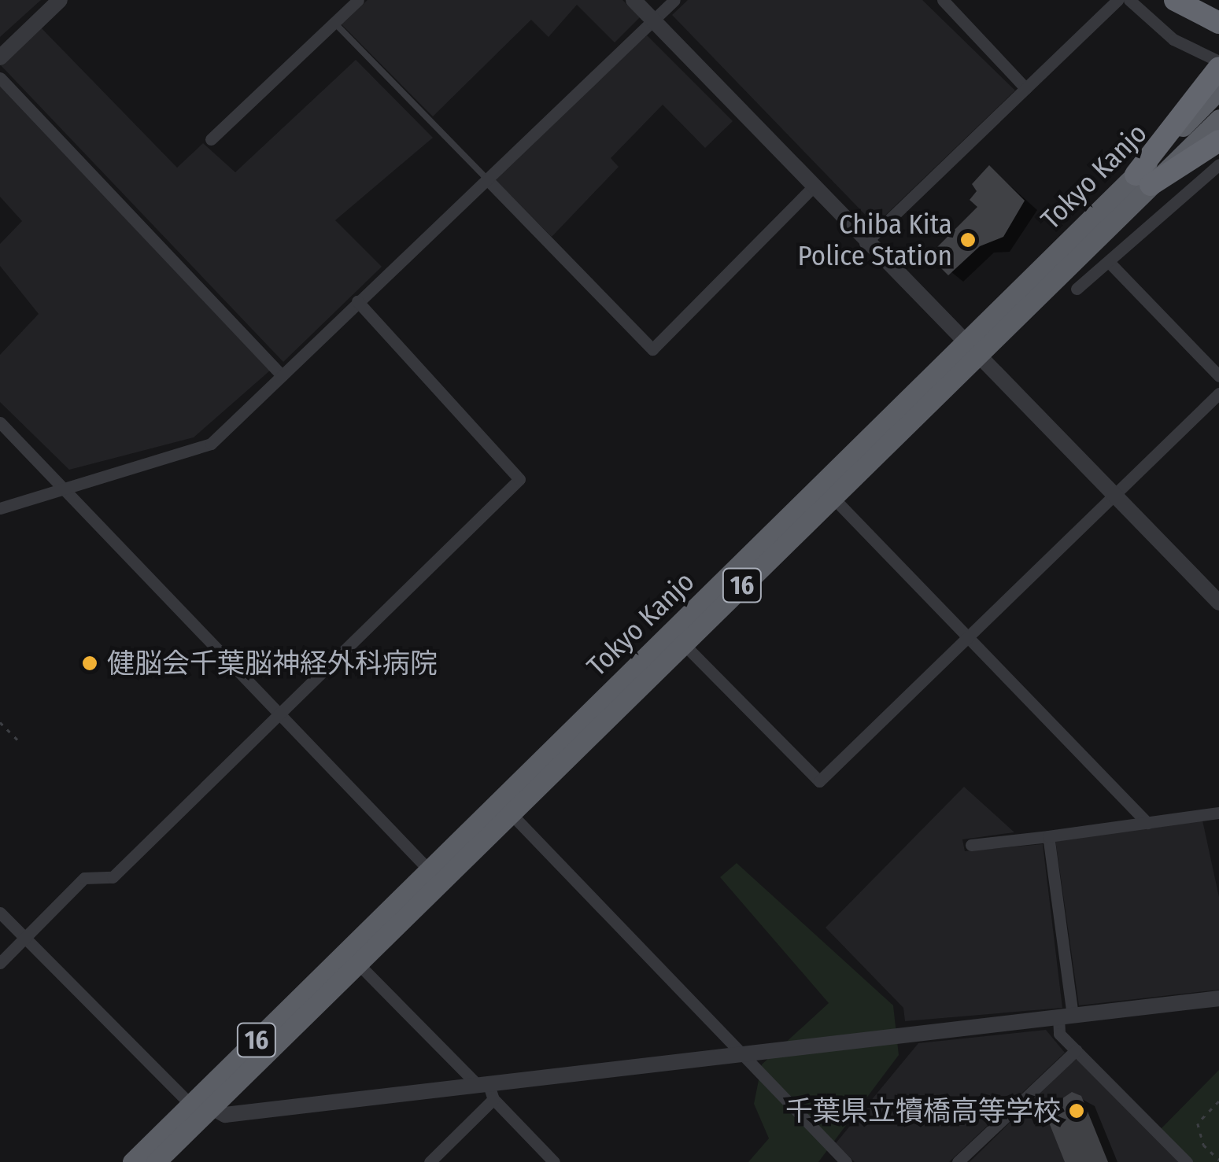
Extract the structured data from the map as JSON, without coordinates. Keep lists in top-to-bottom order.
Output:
{
  "streets": {
    "highway": ["Tokyo Kanjo", "16"]
  },
  "places": ["Chiba Kita Police Station", "健脳会千葉脳神経外科病院", "千葉県立犢橋高等学校"]
}
